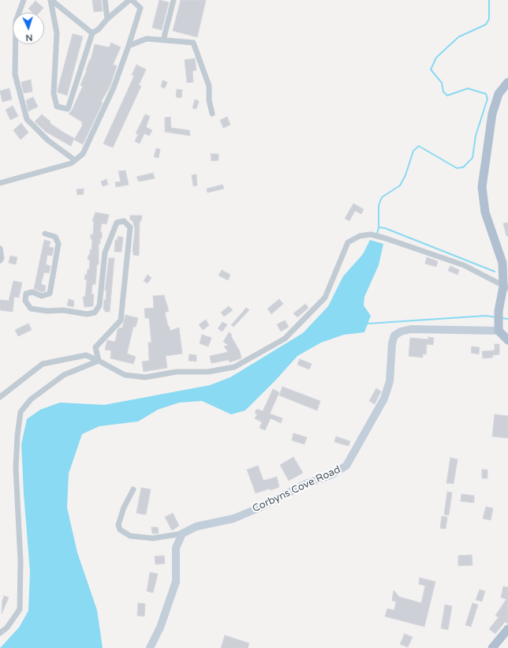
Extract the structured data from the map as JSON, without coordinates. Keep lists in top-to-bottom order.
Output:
{
  "streets": {
    "main road": ["Corbyns Cove Road"]
  },
  "north": "bottom"
}
